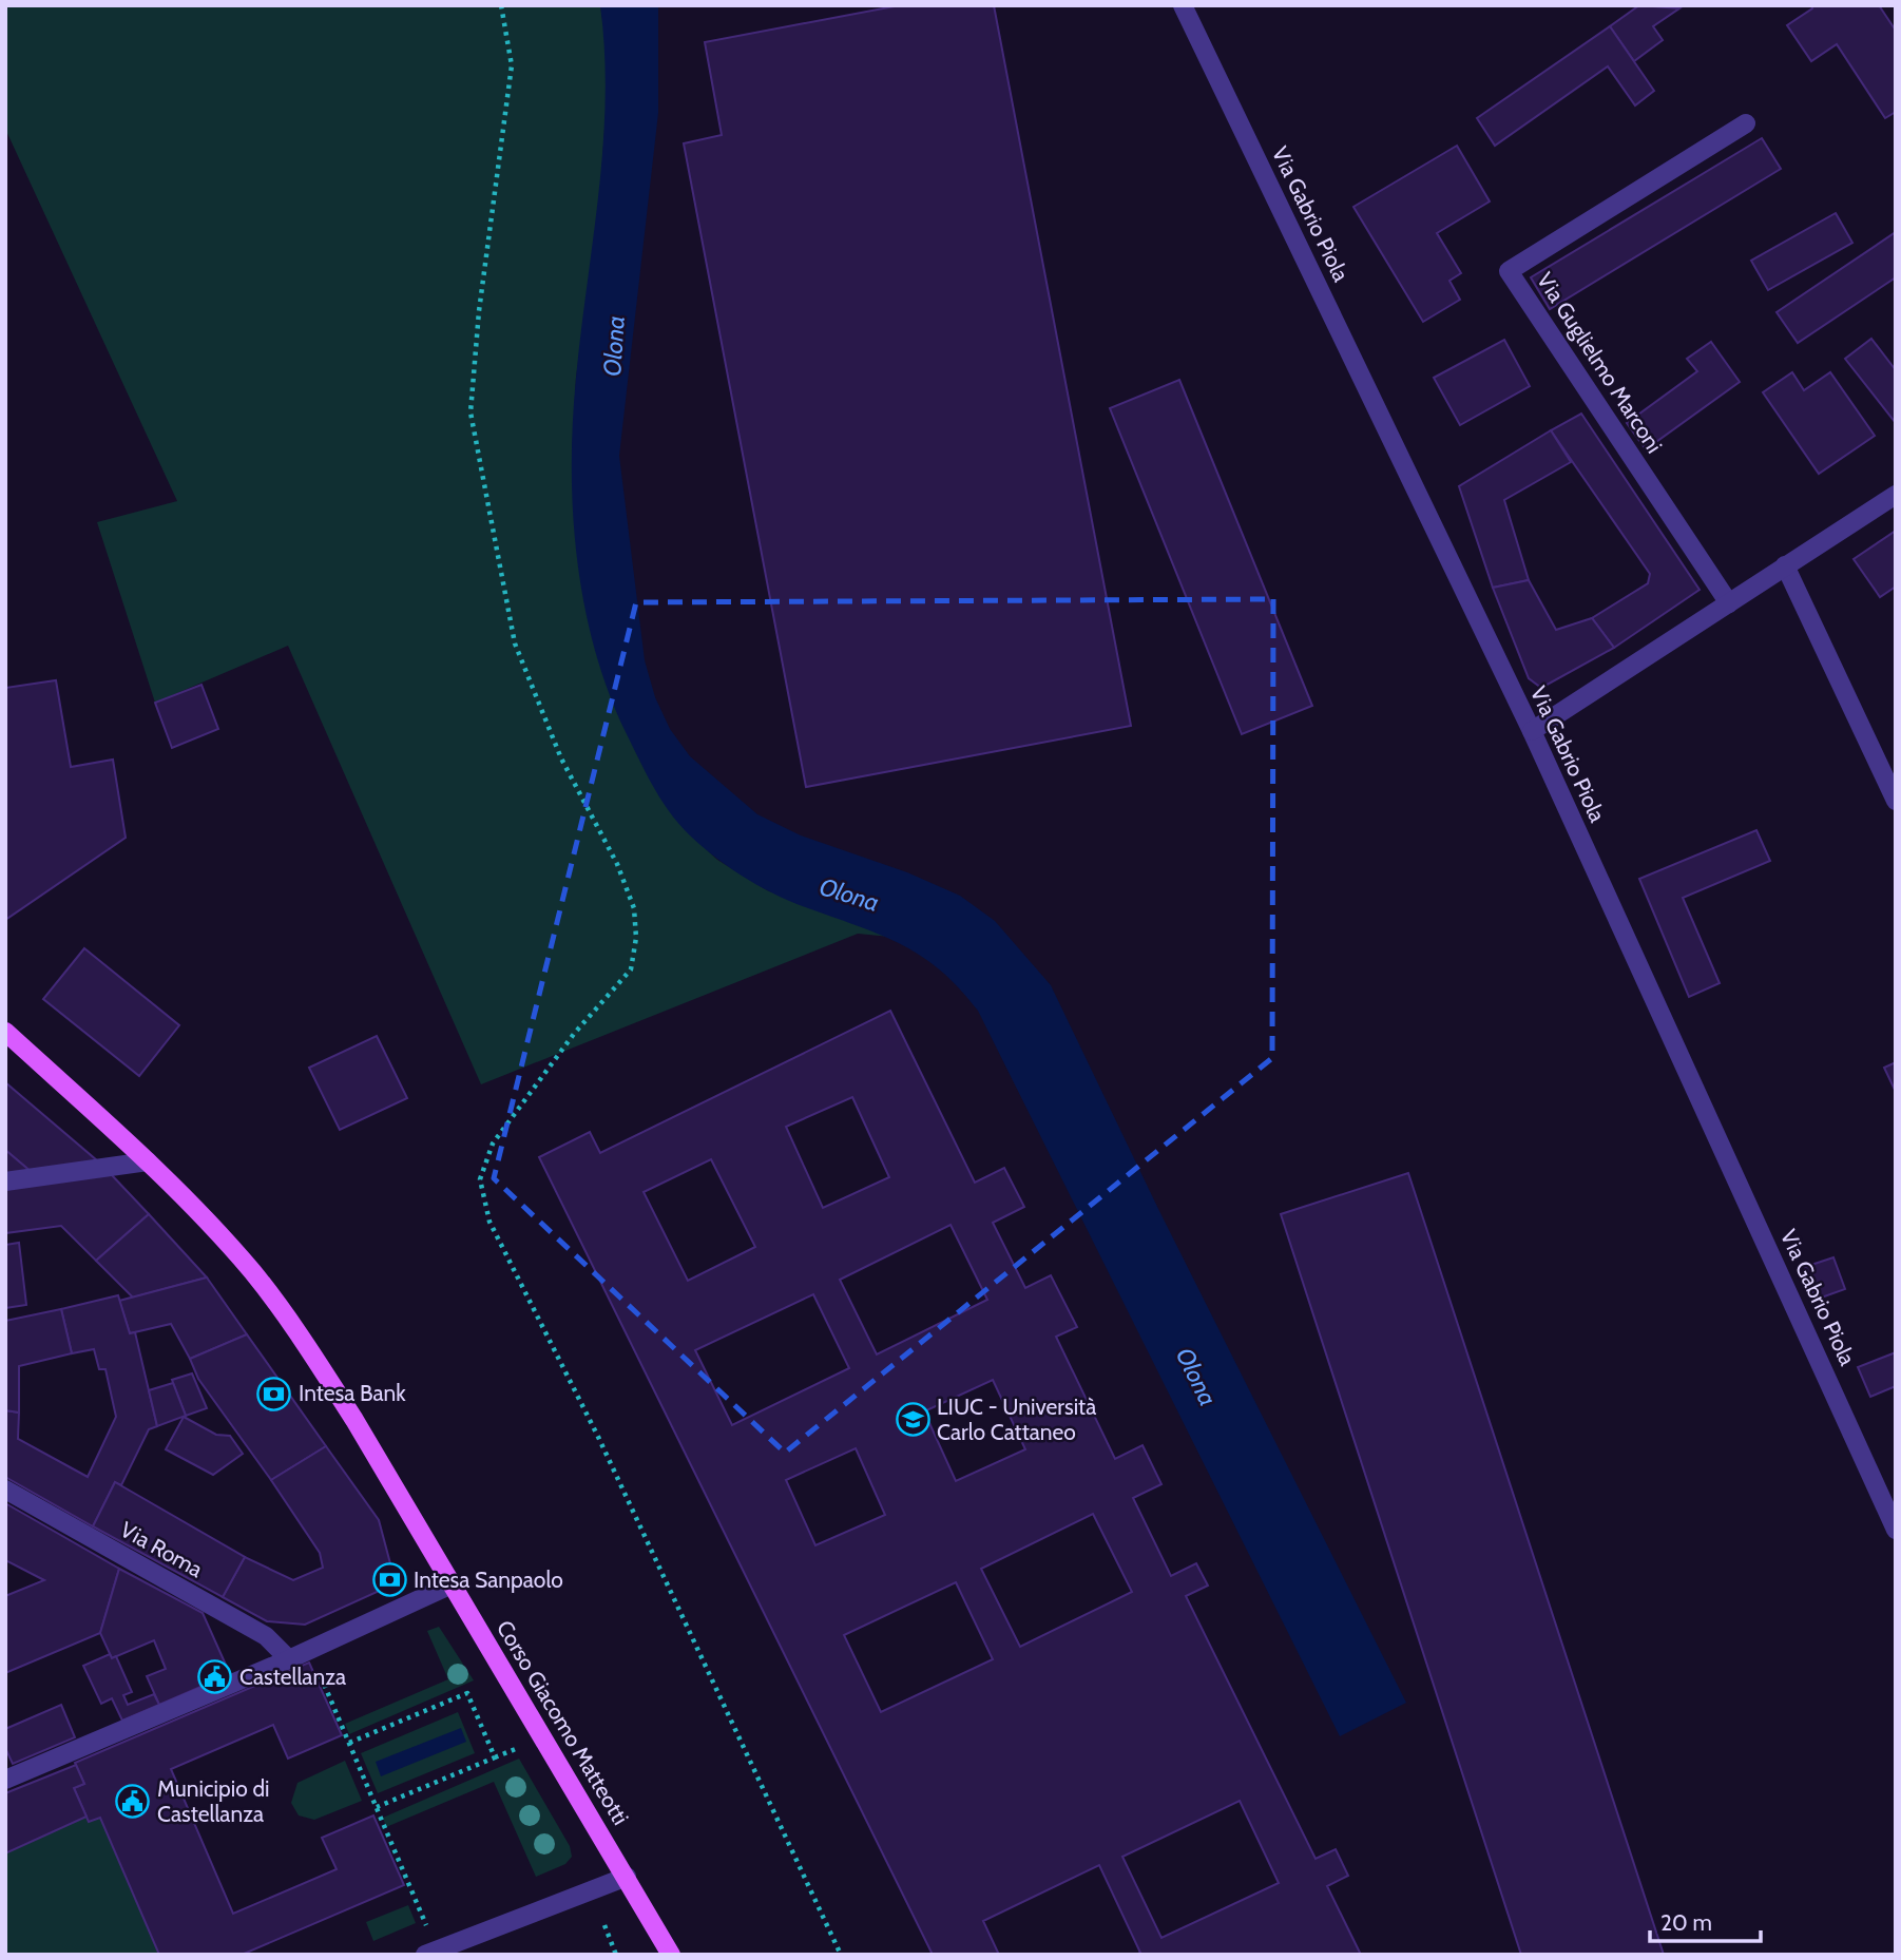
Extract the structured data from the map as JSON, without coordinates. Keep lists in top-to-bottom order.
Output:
{
  "streets": {
    "main road": ["Corso Giacomo Matteotti"],
    "street": ["Via Gabrio Piola", "Via Guglielmo Marconi", "Via Roma"]
  },
  "water": ["Olona"],
  "places": {
    "bank": ["Intesa Bank", "Intesa Sanpaolo"],
    "school or university": ["LIUC - Università Carlo Cattaneo"],
    "public building": ["Castellanza", "Municipio di Castellanza"]
  },
  "scale_bar": "20 m"
}
